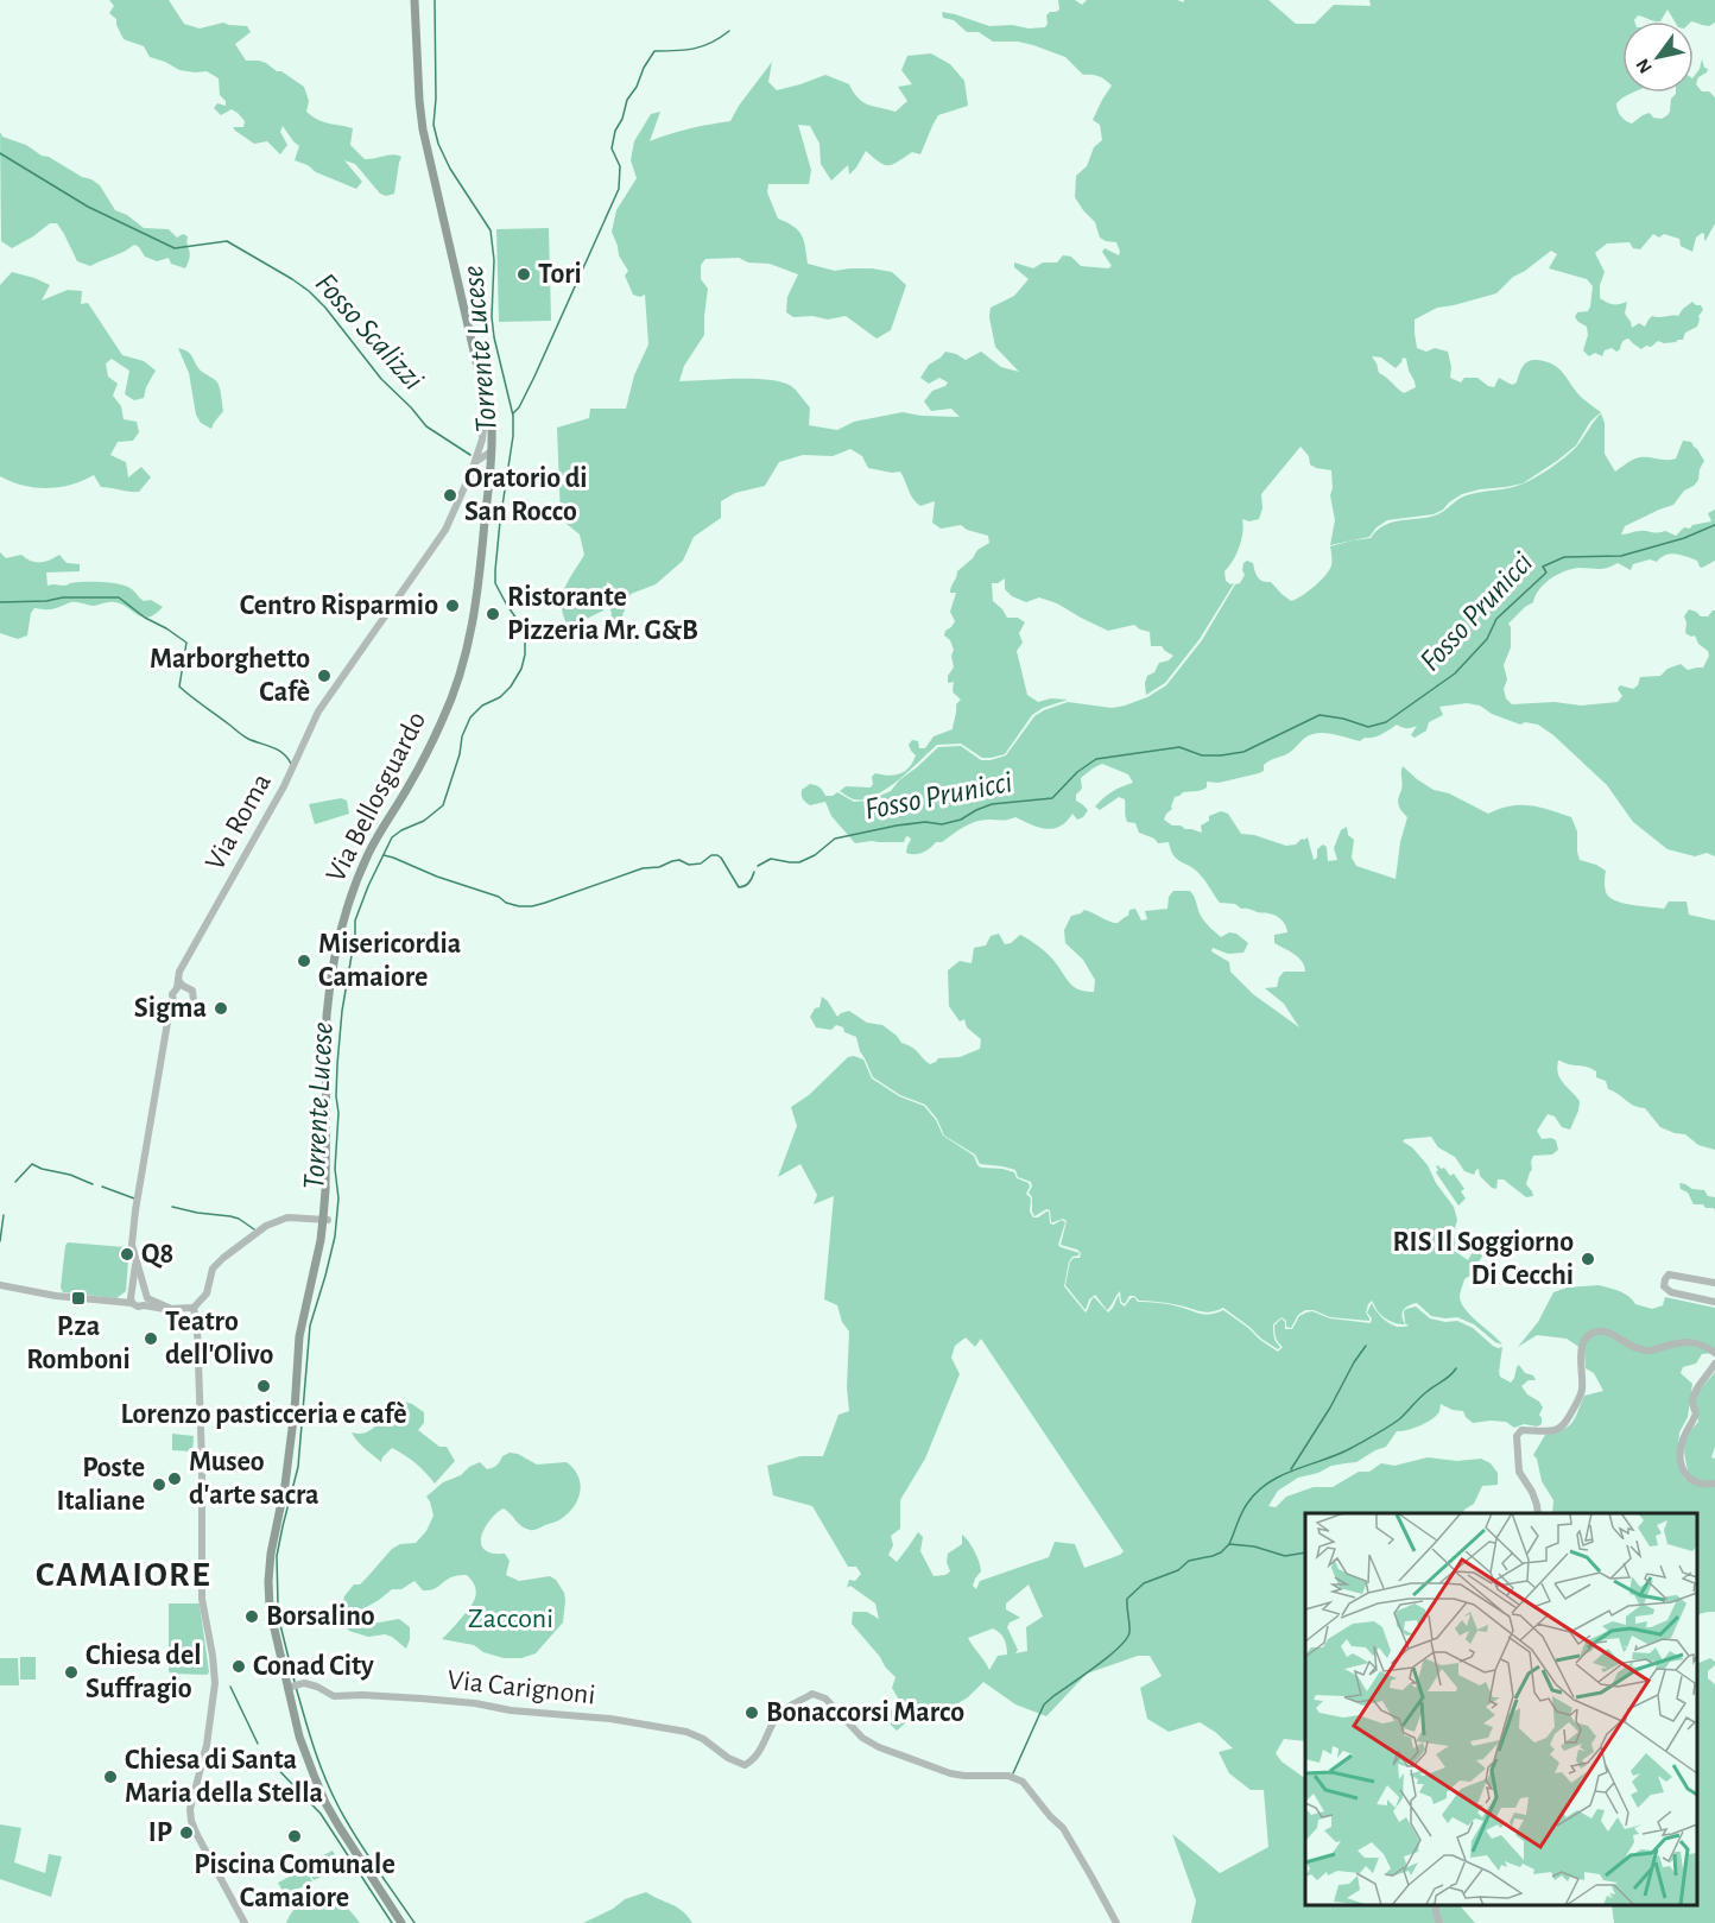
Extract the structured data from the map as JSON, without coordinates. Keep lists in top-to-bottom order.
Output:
{
  "streets": {
    "main road": ["Via Bellosguardo"],
    "street": ["Via Roma", "Via Carignoni"]
  },
  "crossings": [
    ["Via Bellosguardo", "Via Roma"],
    ["Via Bellosguardo", "Via Carignoni"]
  ],
  "districts": ["CAMAIORE"],
  "water": ["Fosso Scalizzi", "Torrente Lucese", "Fosso Prunicci"],
  "parks": ["Zacconi"],
  "places": {
    "other": [
      "Tori",
      "Oratorio di San Rocco",
      "Centro Risparmio",
      "Ristorante Pizzeria Mr. G&B",
      "Marborghetto Cafè",
      "Misericordia Camaiore",
      "Sigma",
      "Q8",
      "RIS Il Soggiorno Di Cecchi",
      "Teatro dell'Olivo",
      "Lorenzo pasticceria e cafè",
      "Museo d'arte sacra",
      "Poste Italiane",
      "Borsalino",
      "Conad City",
      "Chiesa del Suffragio",
      "Bonaccorsi Marco",
      "Chiesa di Santa Maria della Stella",
      "IP",
      "Piscina Comunale Camaiore"
    ],
    "transit": ["P.za Romboni"]
  },
  "north": "bottom left"
}
